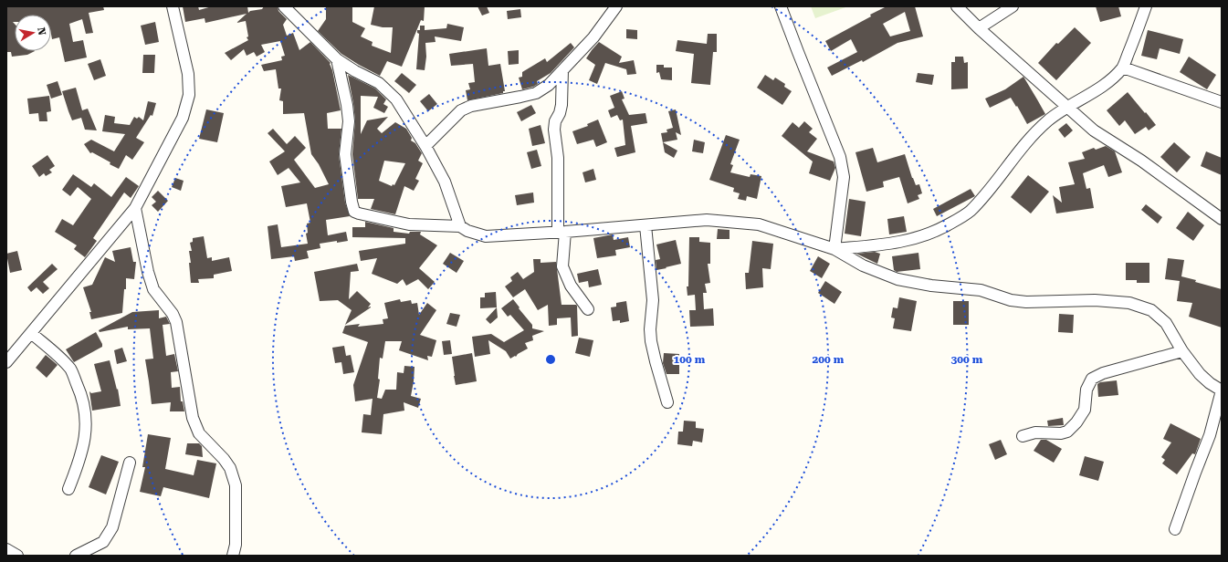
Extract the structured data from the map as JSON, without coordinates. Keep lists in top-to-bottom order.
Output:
{
  "north": "right",
  "rings": ["100 m", "200 m", "300 m"]
}
